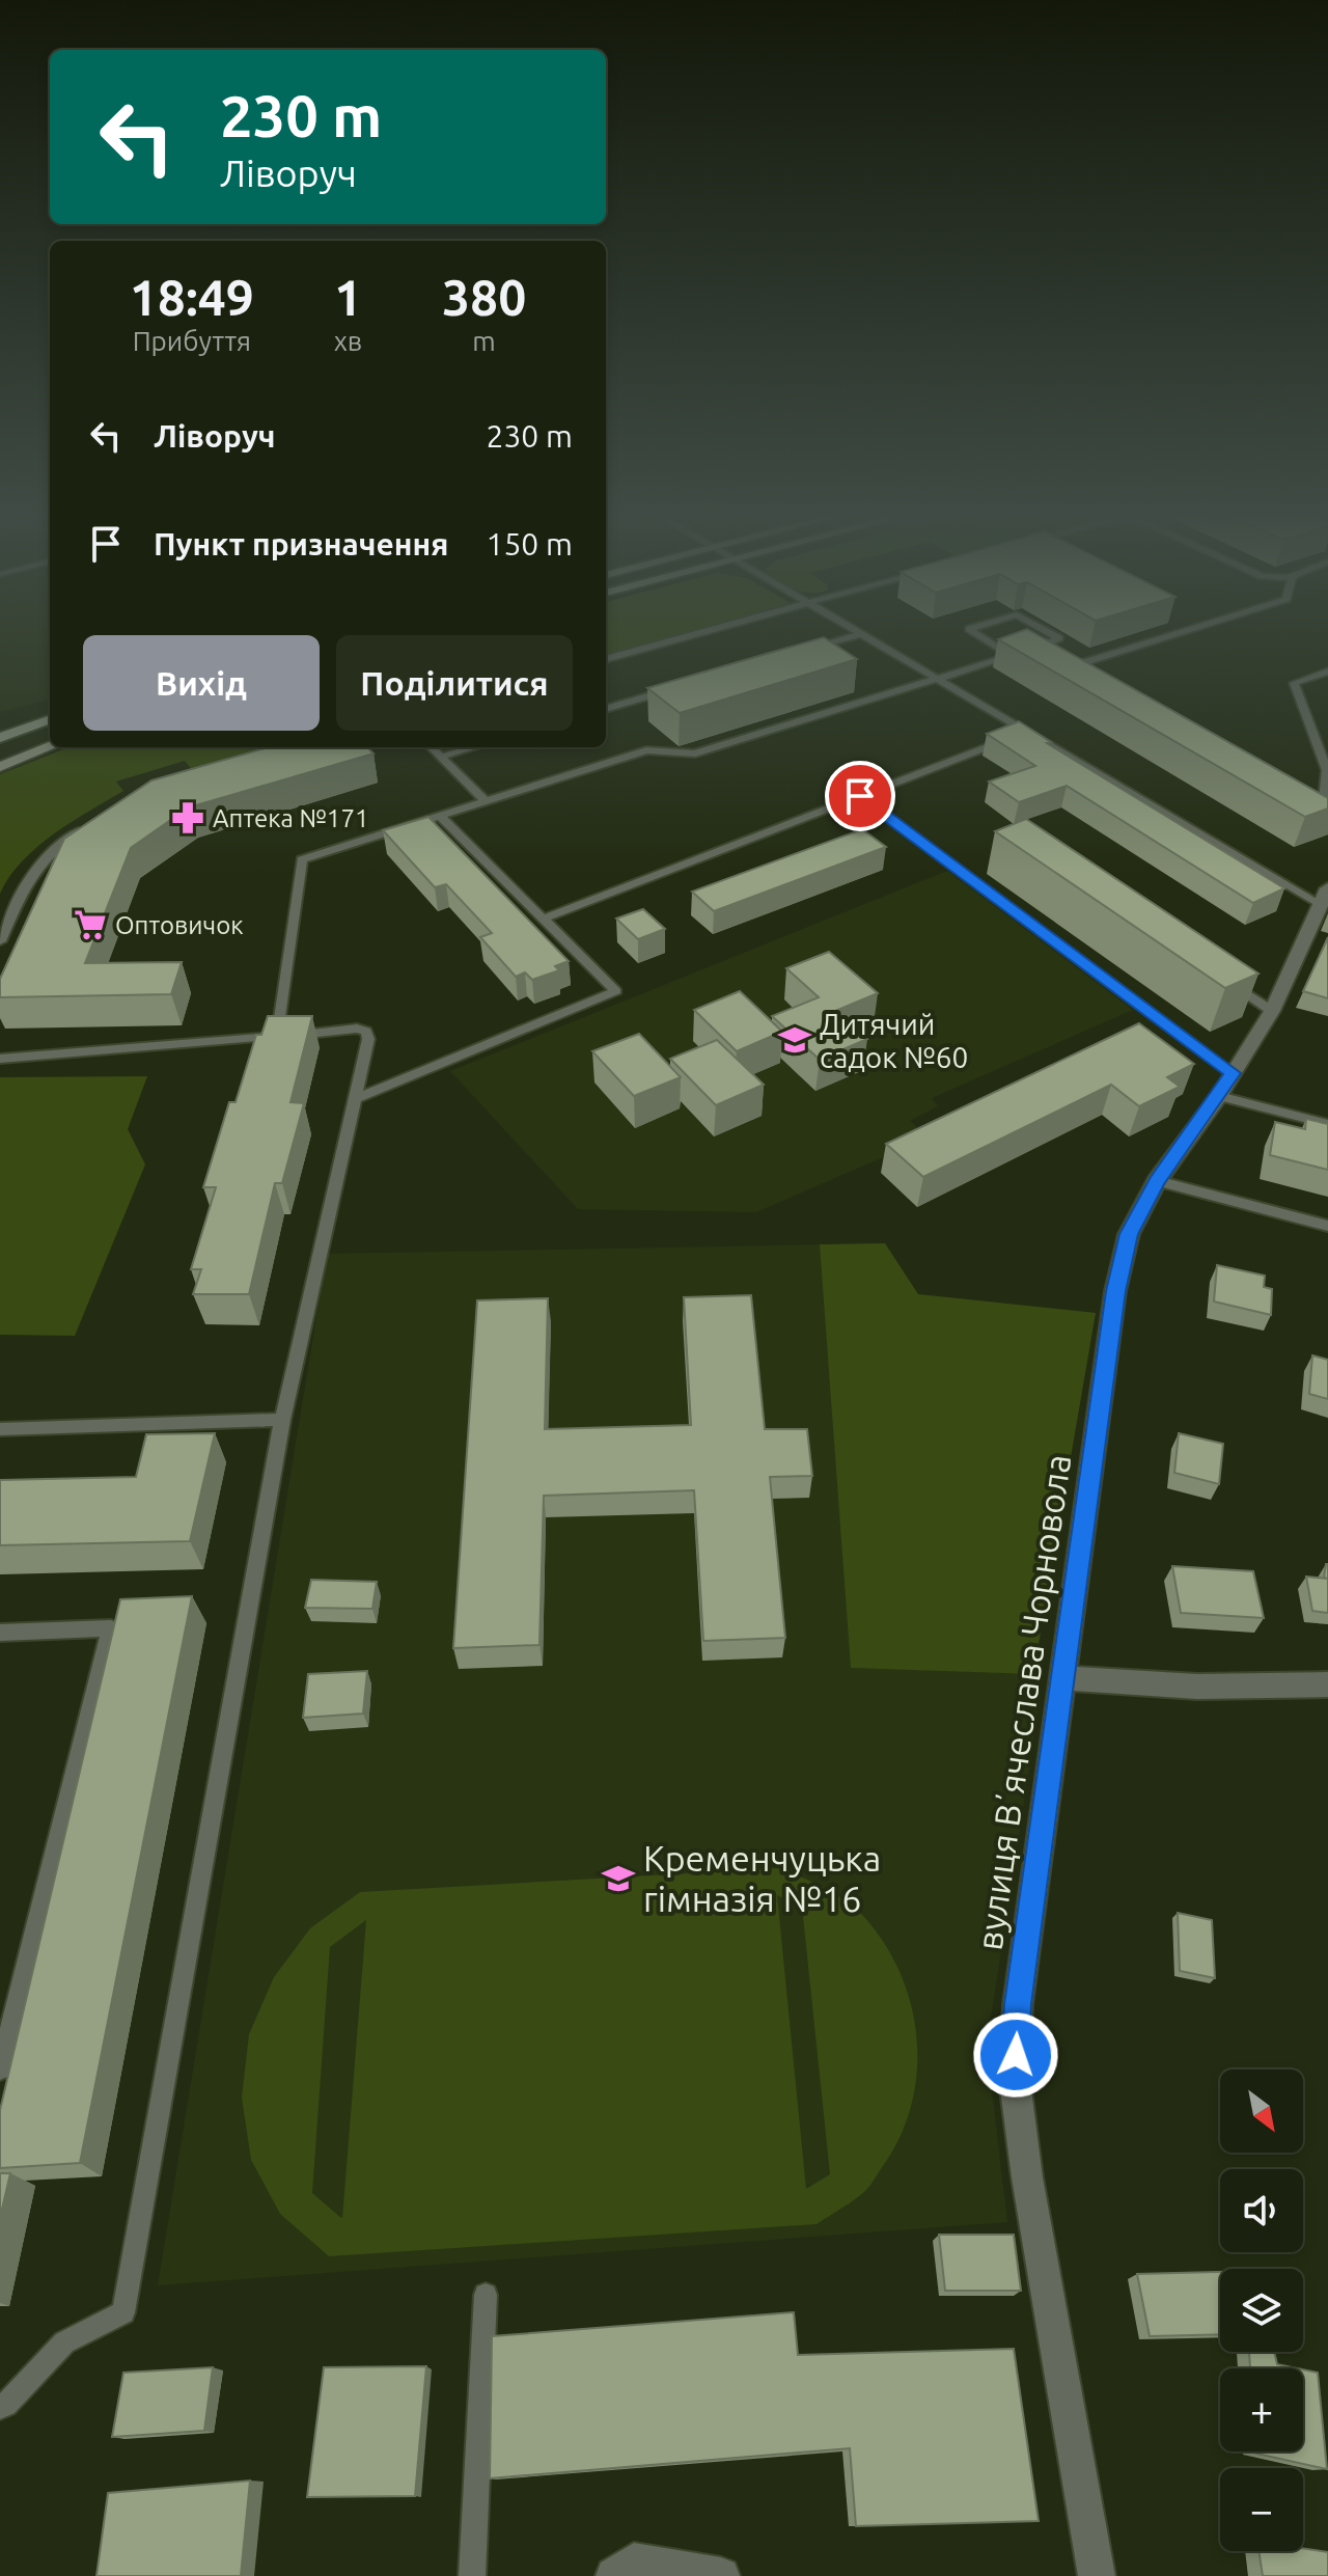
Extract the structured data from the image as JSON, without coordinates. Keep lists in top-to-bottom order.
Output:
{
  "streets": {
    "street": ["вулиця Вʼячеслава Чорновола"]
  },
  "places": {
    "pharmacy": ["Аптека №171"],
    "supermarket": ["Оптовичок"],
    "school or university": ["Дитячий садок №60", "Кременчуцька гімназія №16"]
  },
  "north": "bottom right",
  "page": {
    "turn": ["230 m", "Ліворуч"],
    "eta": [
      "18:49",
      "Прибуття",
      "1",
      "хв",
      "380",
      "m"
    ],
    "list": [
      {
        "name": "Ліворуч",
        "value": "230 m"
      },
      {
        "name": "Пункт призначення",
        "value": "150 m"
      }
    ],
    "buttons": ["Вихід", "Поділитися"],
    "map_buttons": ["+", "−"]
  }
}
